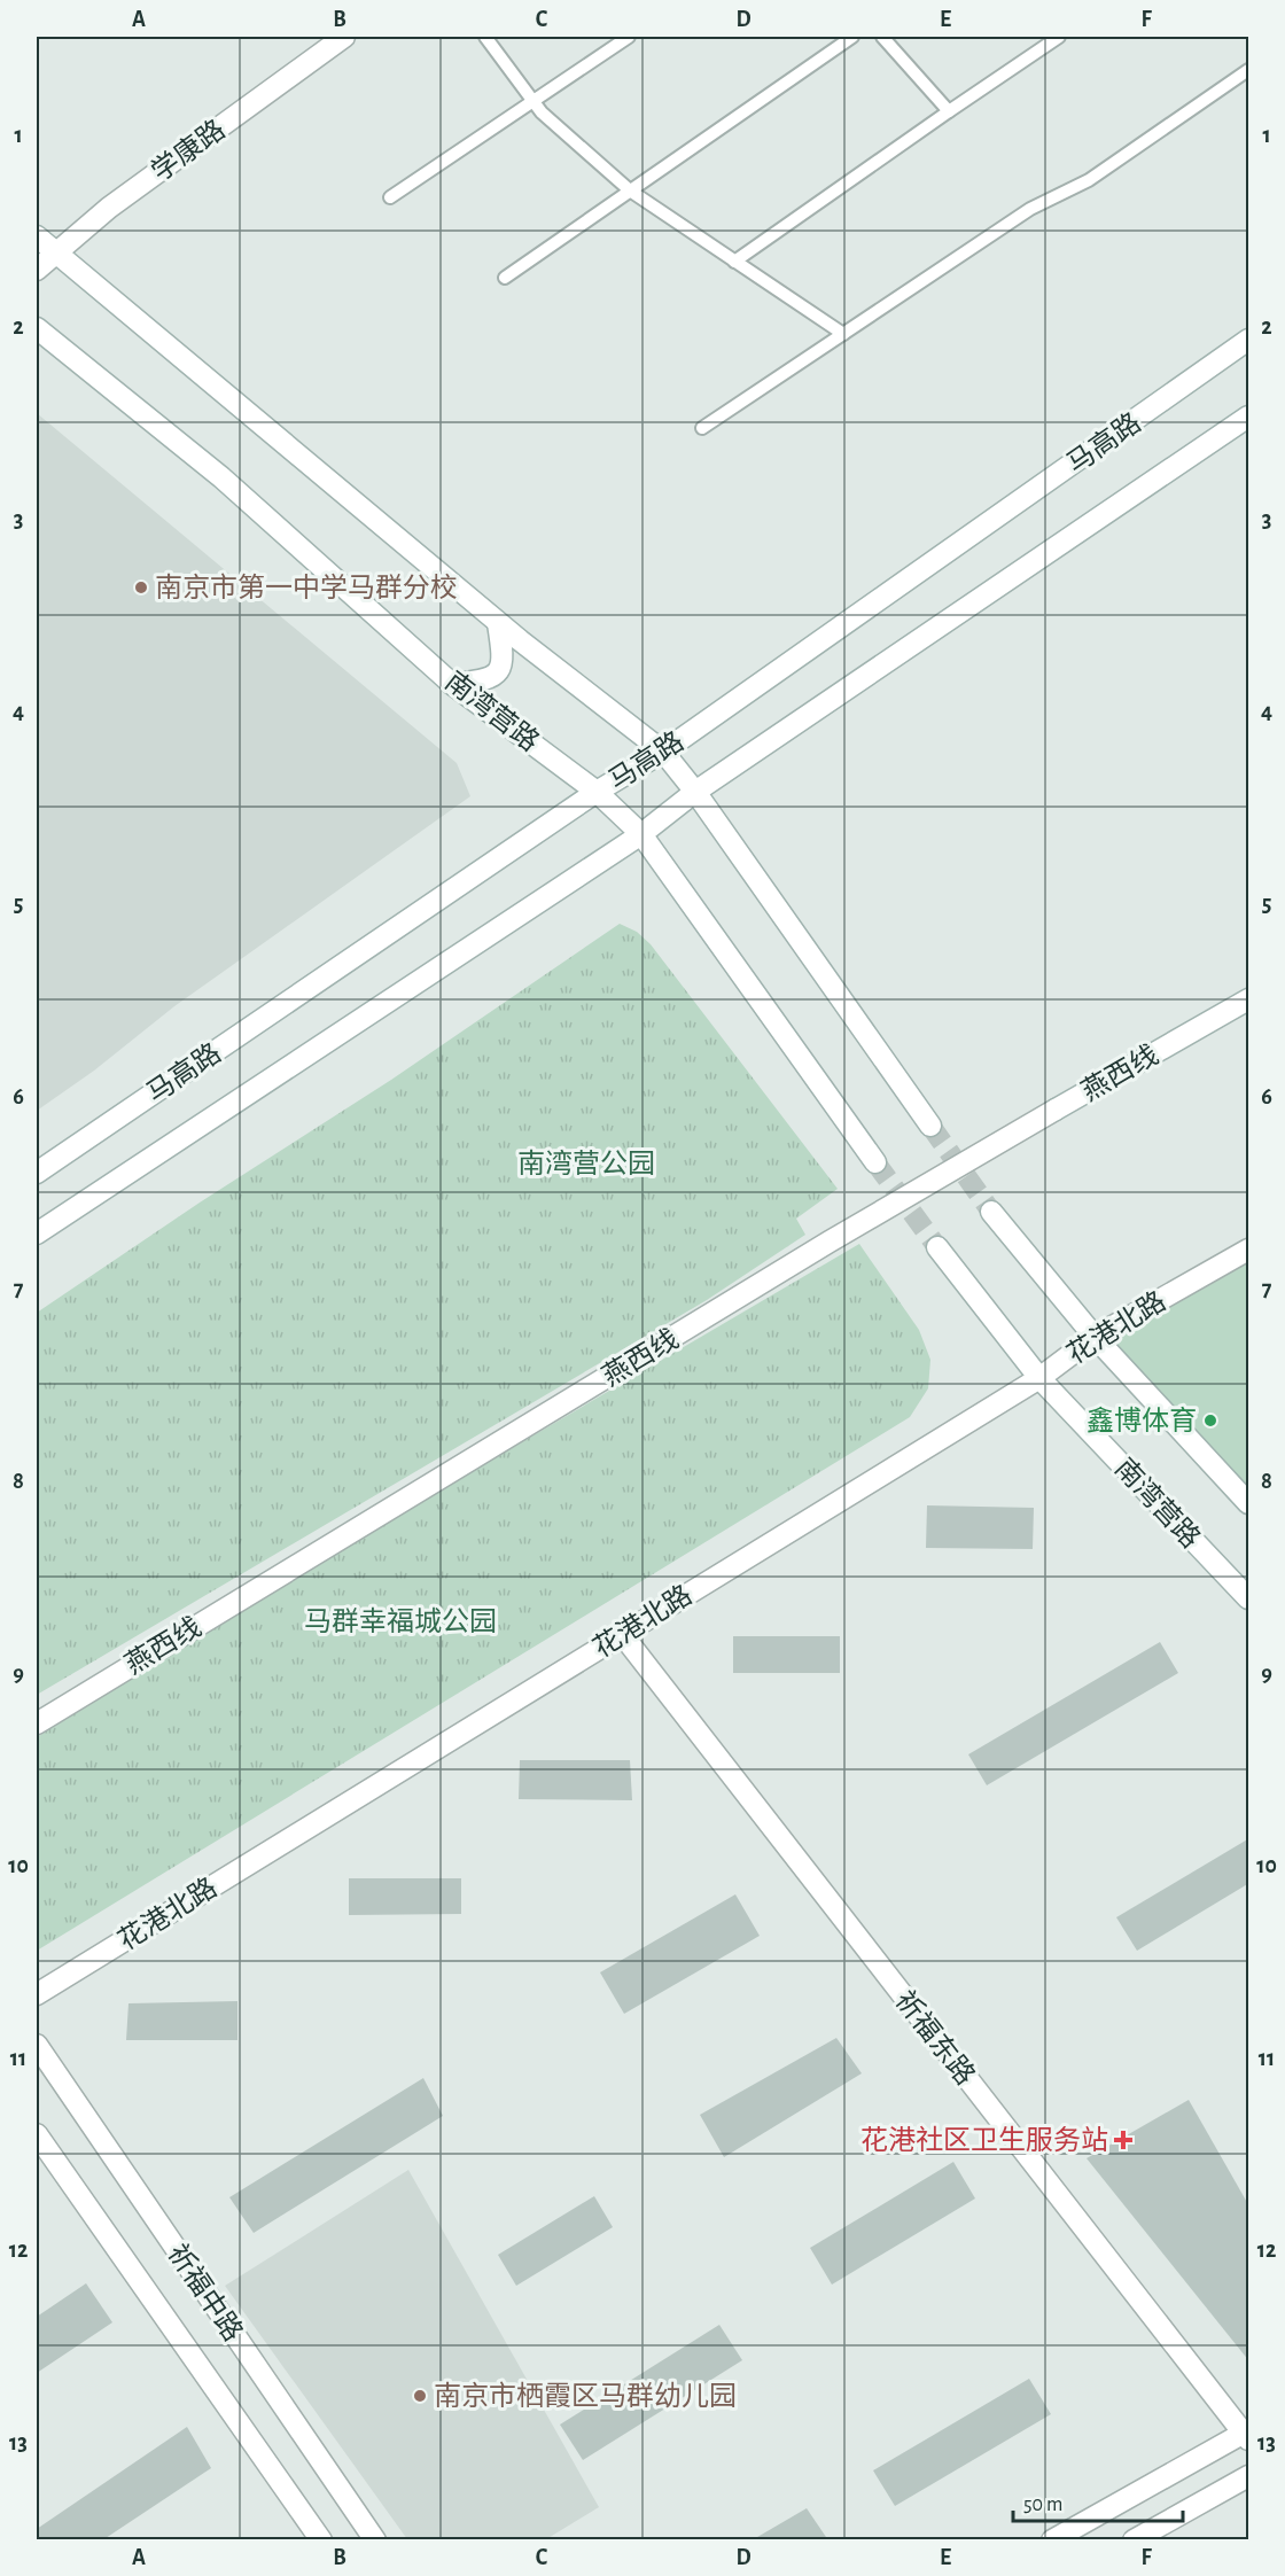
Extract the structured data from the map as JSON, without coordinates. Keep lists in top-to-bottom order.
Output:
{
  "streets": {
    "main road": [
      "学康路",
      "马高路",
      "南湾营路",
      "燕西线",
      "花港北路",
      "祈福东路",
      "祈福中路"
    ]
  },
  "crossings": [
    ["马高路", "南湾营路"],
    ["南湾营路", "花港北路"],
    ["花港北路", "祈福东路"]
  ],
  "parks": ["南湾营公园", "马群幸福城公园"],
  "places": {
    "other": ["南京市第一中学马群分校", "鑫博体育", "南京市栖霞区马群幼儿园"],
    "health": ["花港社区卫生服务站"]
  },
  "scale_bar": "50 m",
  "grid": {
    "columns": [
      "A",
      "B",
      "C",
      "D",
      "E",
      "F"
    ],
    "rows": [
      "1",
      "2",
      "3",
      "4",
      "5",
      "6",
      "7",
      "8",
      "9",
      "10",
      "11",
      "12",
      "13"
    ]
  }
}
